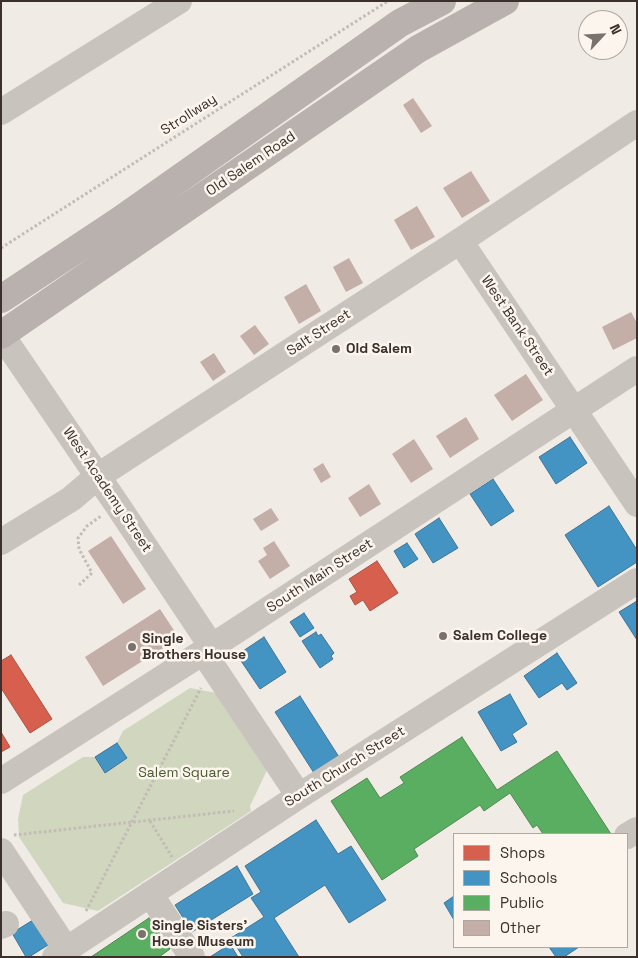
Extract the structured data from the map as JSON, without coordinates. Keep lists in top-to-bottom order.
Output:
{
  "streets": {
    "main road": ["Old Salem Road"],
    "street": [
      "West Bank Street",
      "Salt Street",
      "West Academy Street",
      "South Main Street",
      "South Church Street"
    ],
    "path": ["Strollway"]
  },
  "crossings": [
    ["Old Salem Road", "West Academy Street"],
    ["West Bank Street", "Salt Street"],
    ["West Bank Street", "South Main Street"],
    ["Salt Street", "West Academy Street"],
    ["West Academy Street", "South Main Street"],
    ["West Academy Street", "South Church Street"]
  ],
  "parks": ["Salem Square"],
  "places": [
    "Old Salem",
    "Salem College",
    "Single Brothers House",
    "Single Sisters' House Museum"
  ],
  "legend": [
    "Shops",
    "Schools",
    "Public",
    "Other"
  ],
  "north": "top right"
}
